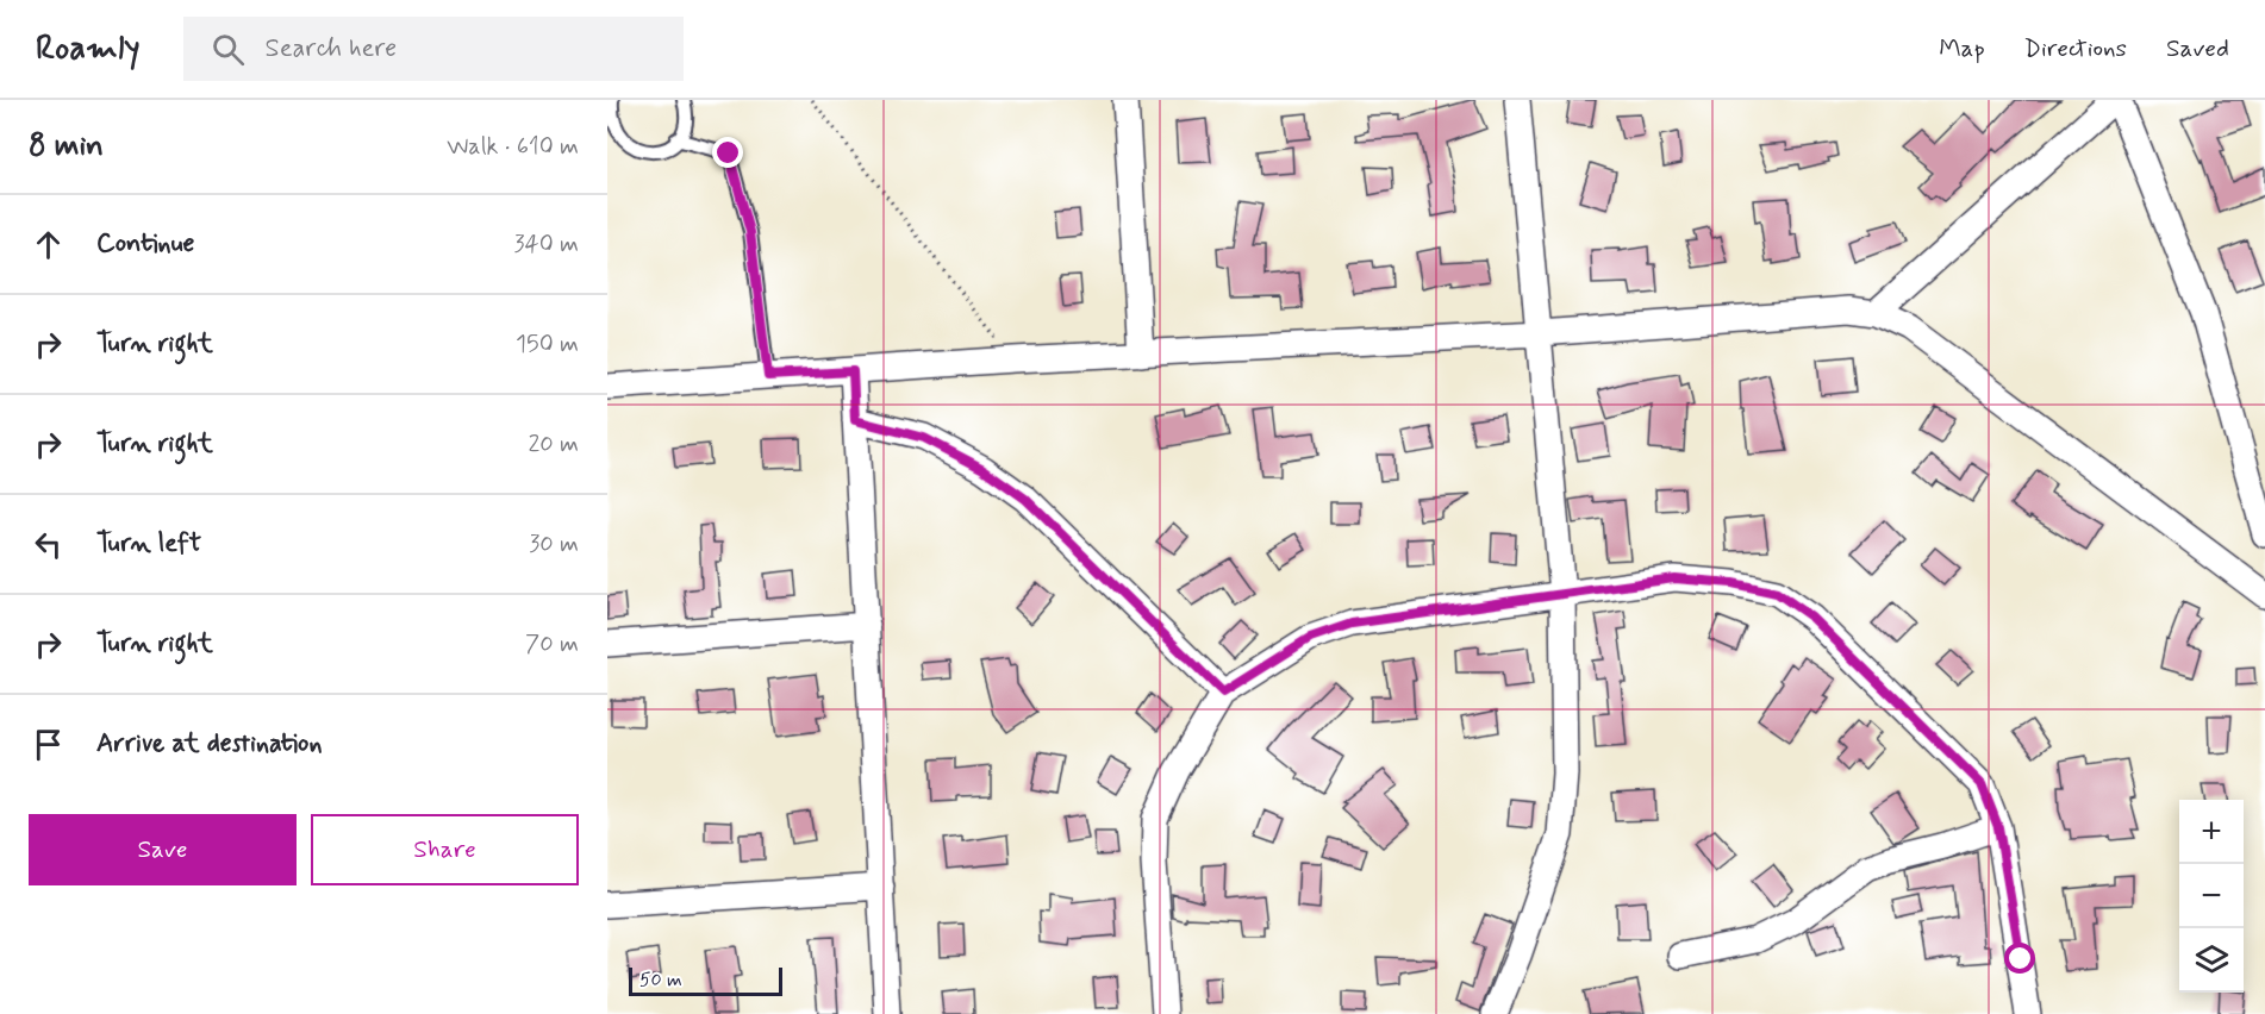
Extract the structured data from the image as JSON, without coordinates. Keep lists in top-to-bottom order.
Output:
{
  "scale_bar": "50 m",
  "page": {
    "header": "Roamly",
    "search": "Search here",
    "nav": ["Map", "Directions", "Saved"],
    "heading": ["8 min", "Walk · 610 m"],
    "list": [
      ["Continue", "340 m"],
      ["Turn right", "150 m"],
      ["Turn right", "20 m"],
      ["Turn left", "30 m"],
      ["Turn right", "70 m"],
      "Arrive at destination"
    ],
    "buttons": ["Save", "Share"],
    "map_buttons": ["+", "−"],
    "scale": "50 m"
  }
}
